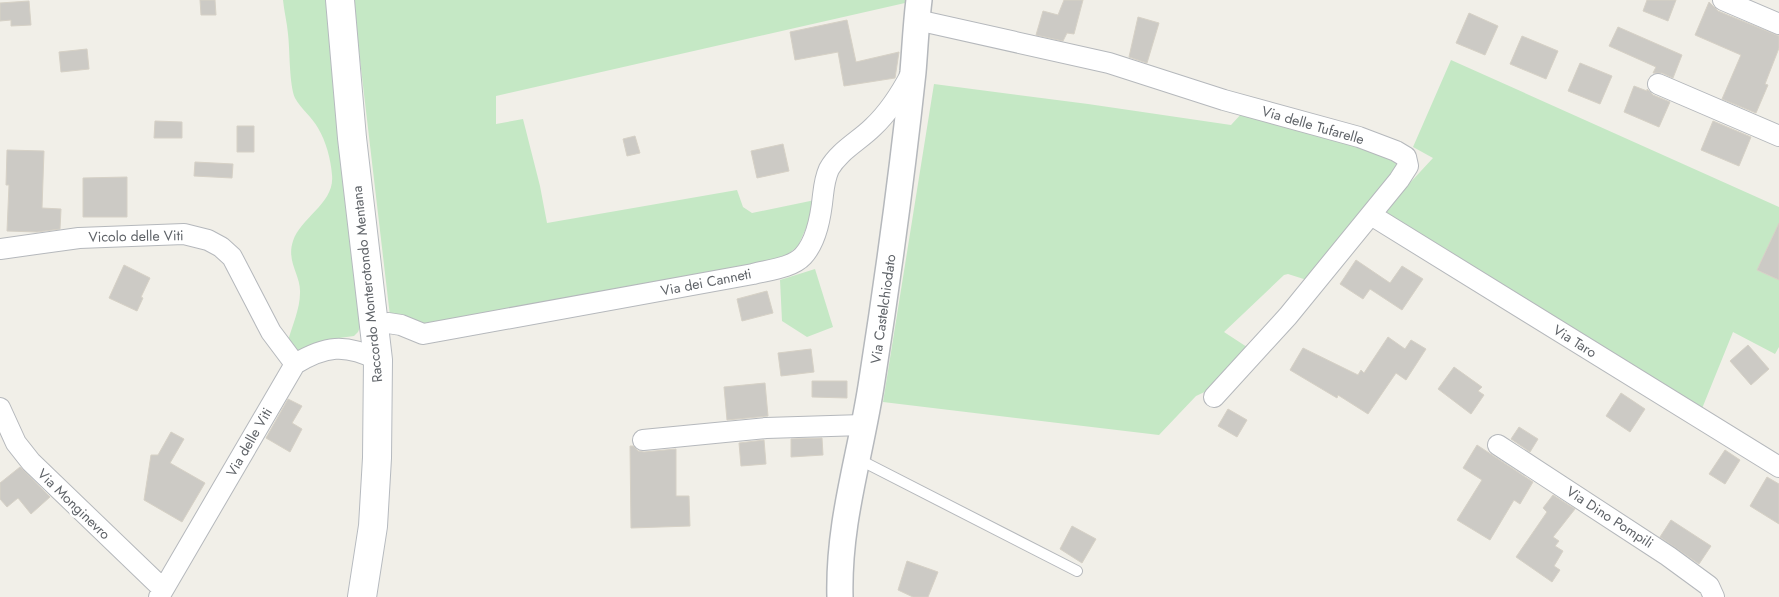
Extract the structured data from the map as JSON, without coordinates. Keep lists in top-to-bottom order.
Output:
{
  "streets": {
    "main road": ["Raccordo Monterotondo Mentana"],
    "street": [
      "Via delle Tufarelle",
      "Vicolo delle Viti",
      "Via dei Canneti",
      "Via Castelchiodato",
      "Via Taro",
      "Via delle Viti",
      "Via Monginevro",
      "Via Dino Pompili"
    ]
  },
  "crossings": [
    ["Via delle Tufarelle", "Via Castelchiodato"],
    ["Via delle Tufarelle", "Via Taro"],
    ["Vicolo delle Viti", "Via delle Viti"],
    ["Via dei Canneti", "Via Castelchiodato"],
    ["Via delle Viti", "Via Monginevro"]
  ]
}
